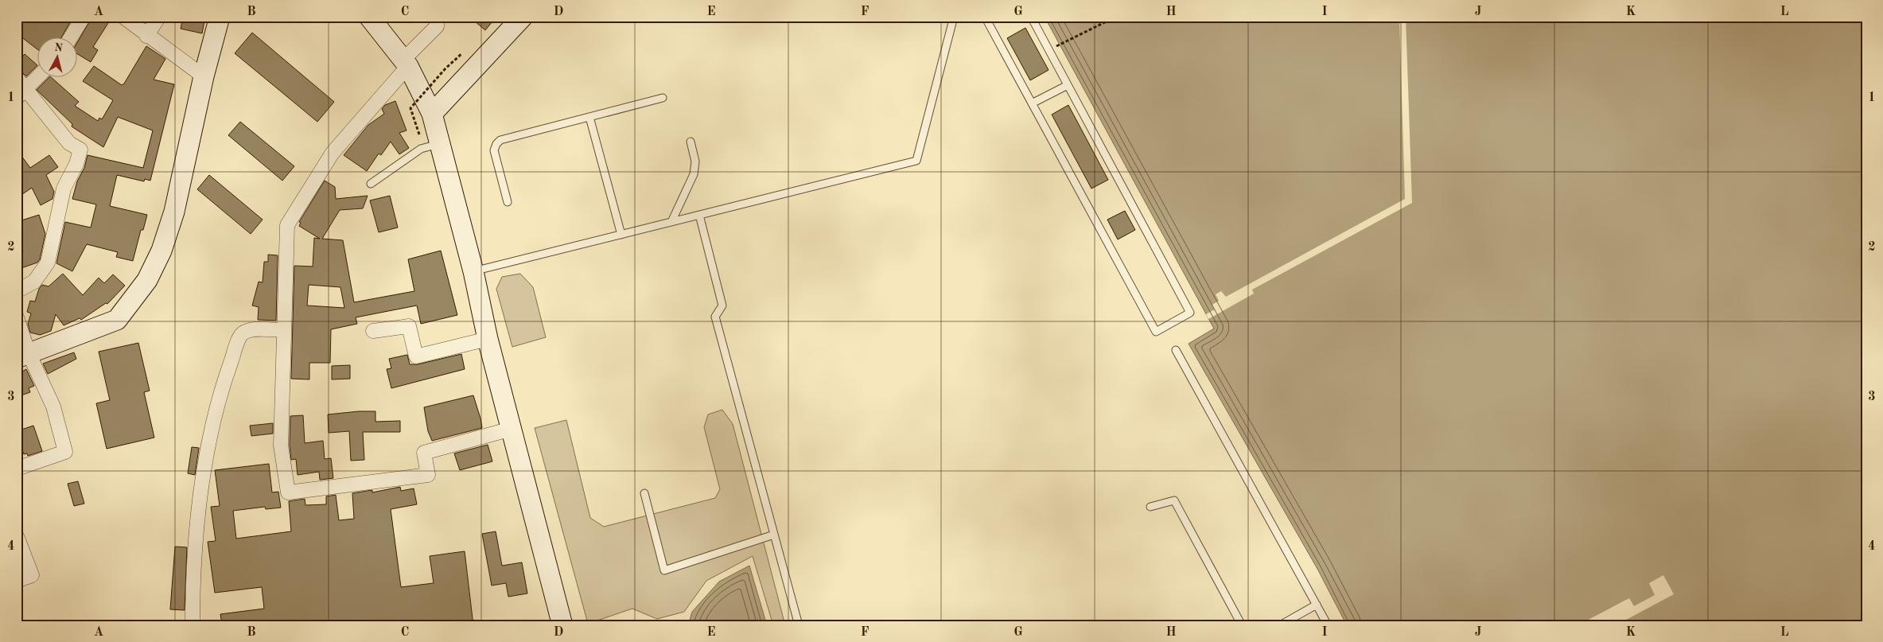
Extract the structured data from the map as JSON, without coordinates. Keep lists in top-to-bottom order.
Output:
{
  "north": "top",
  "grid": {
    "columns": [
      "A",
      "B",
      "C",
      "D",
      "E",
      "F",
      "G",
      "H",
      "I",
      "J",
      "K",
      "L"
    ],
    "rows": [
      "1",
      "2",
      "3",
      "4"
    ]
  }
}
